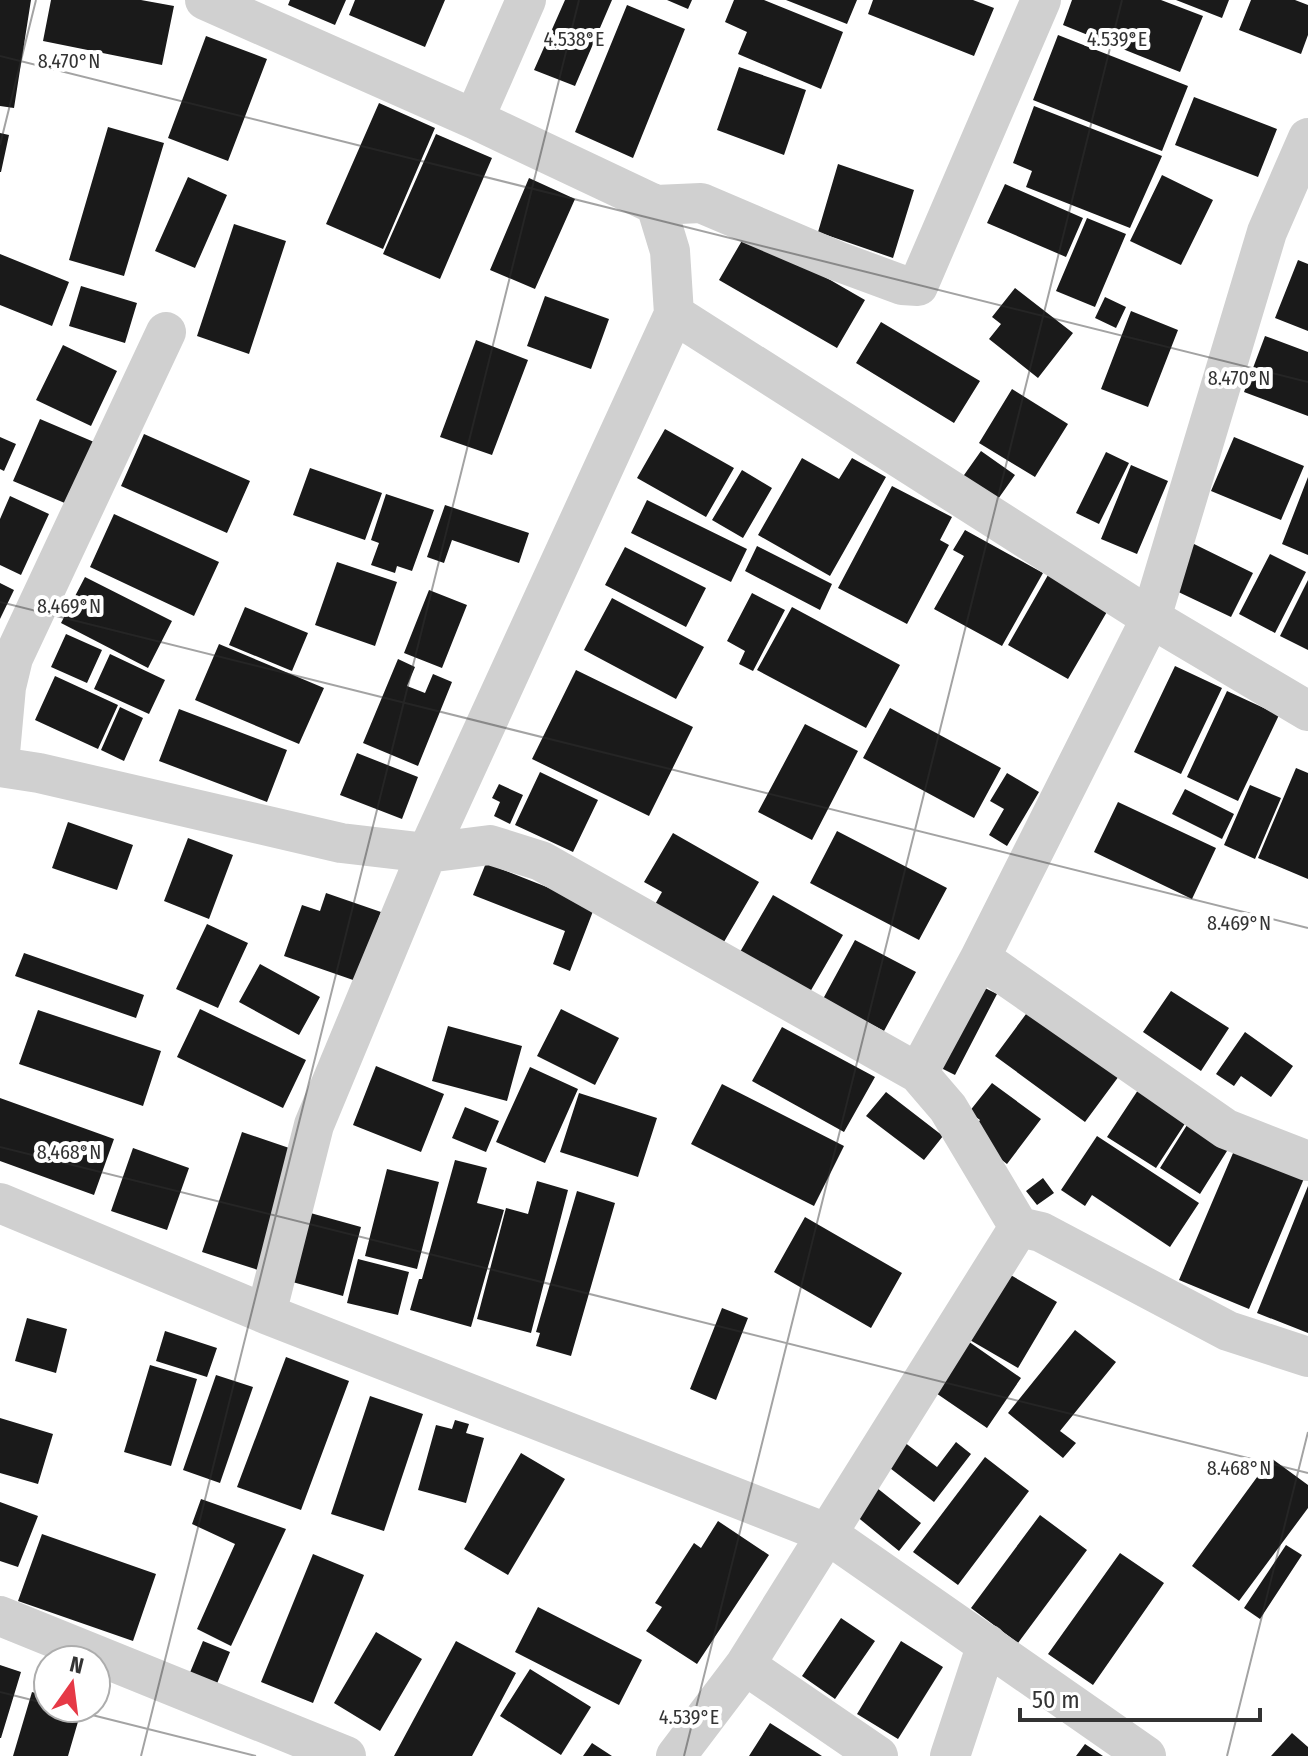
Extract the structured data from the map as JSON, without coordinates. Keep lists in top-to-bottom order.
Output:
{
  "scale_bar": "50 m",
  "north": "top",
  "coordinates": [
    "4.538°E",
    "4.539°E",
    "8.470°N",
    "8.469°N",
    "8.468°N"
  ]
}
